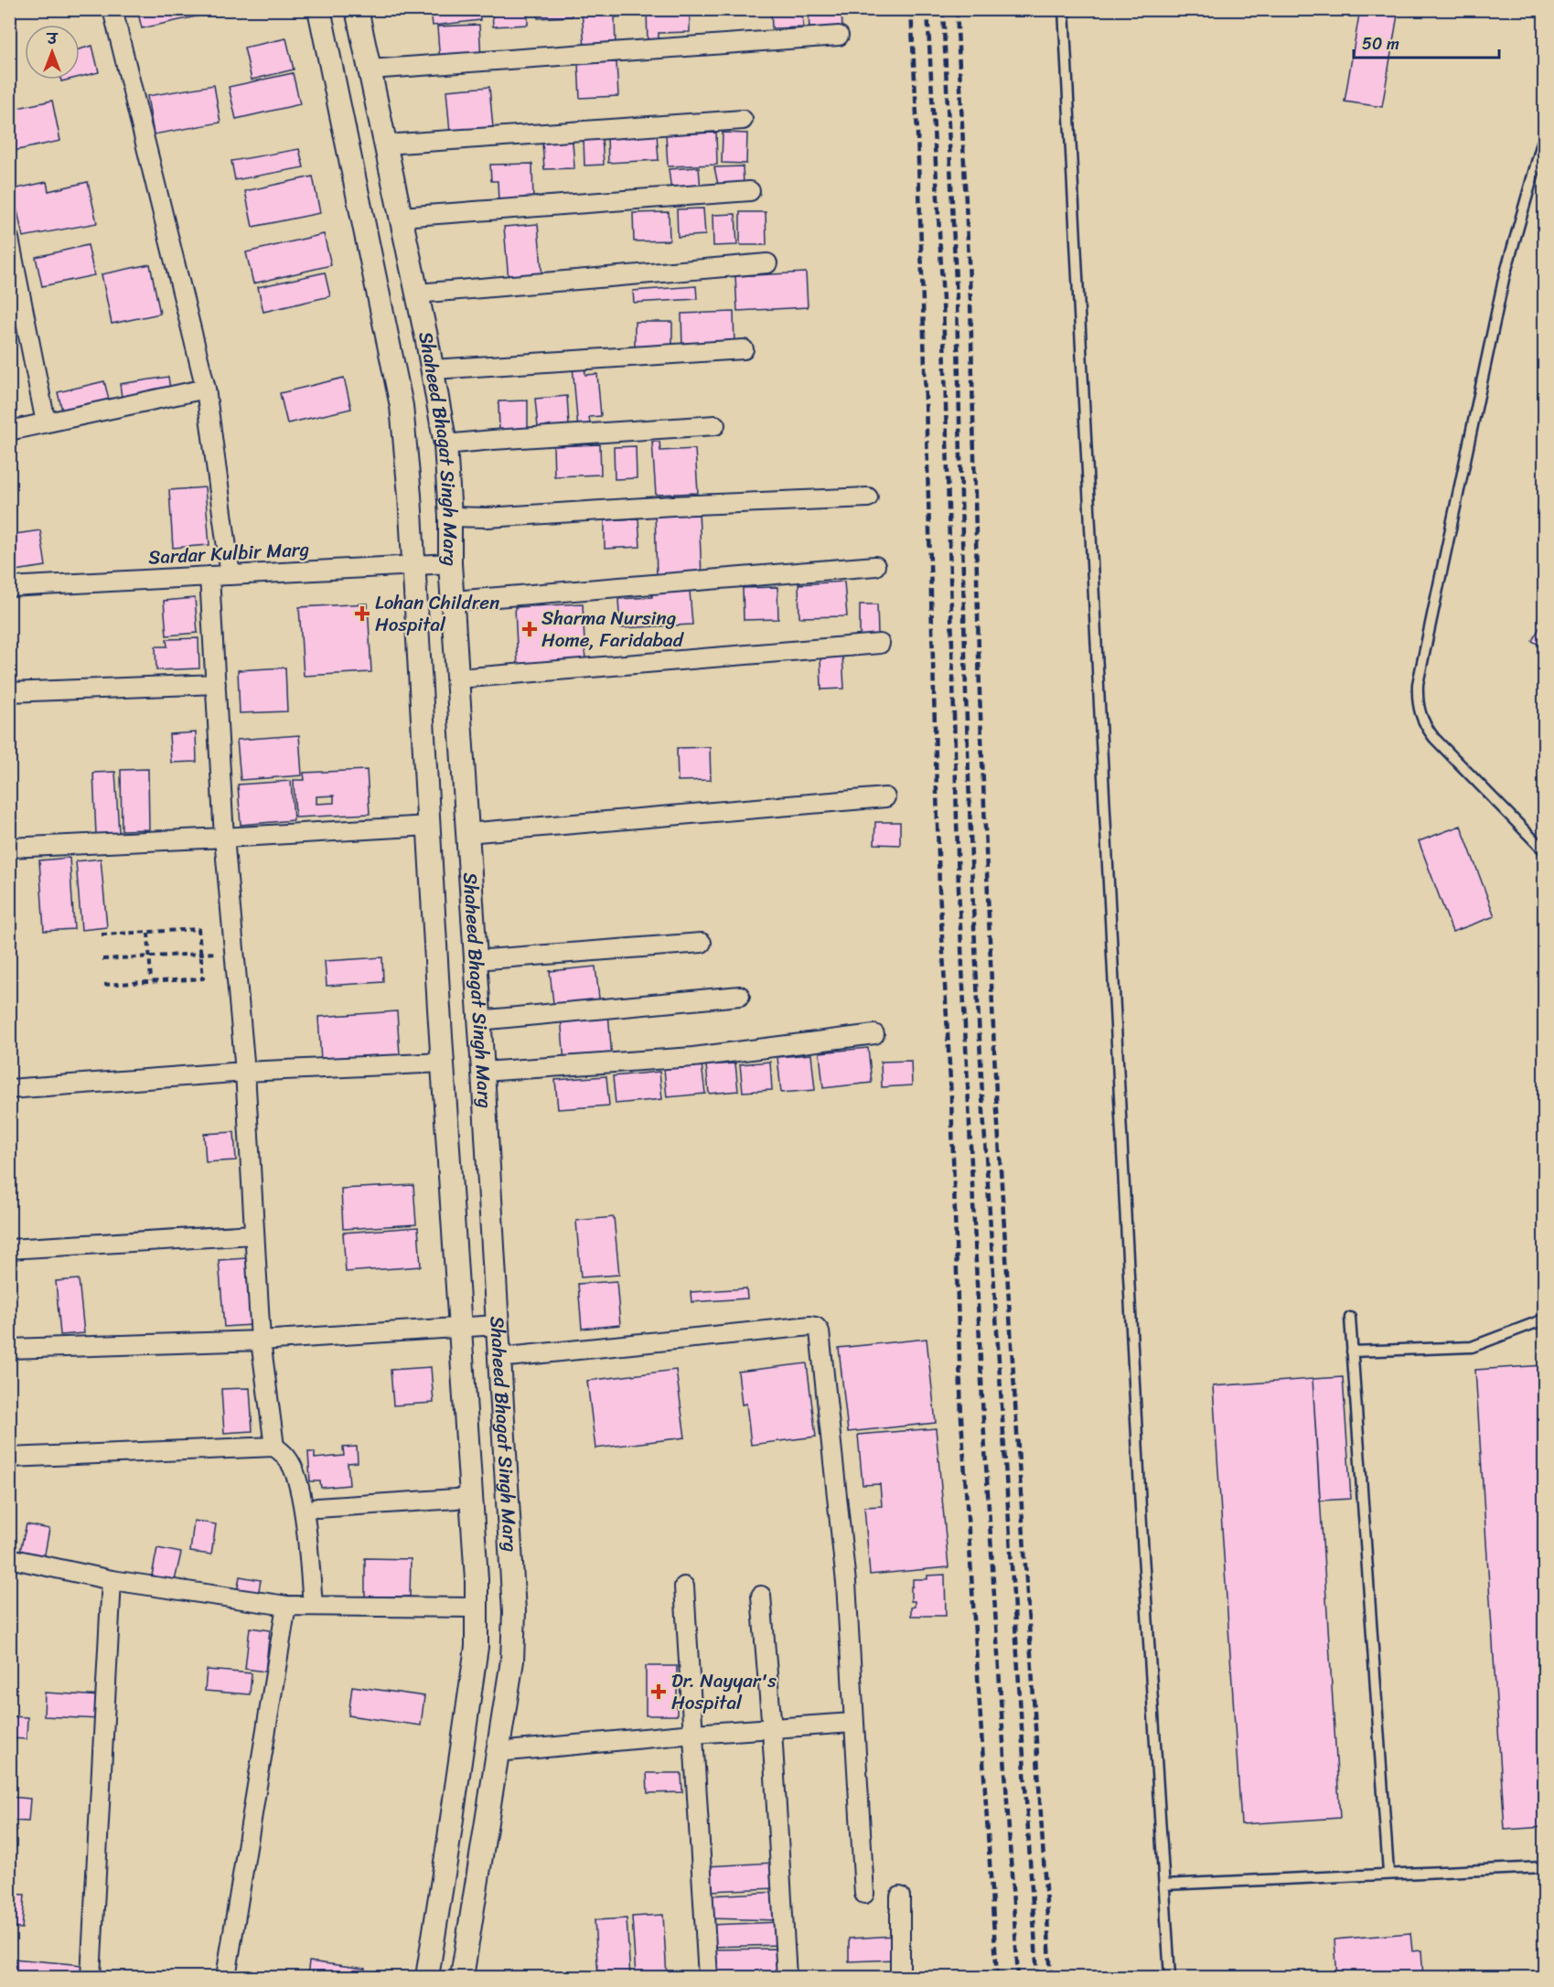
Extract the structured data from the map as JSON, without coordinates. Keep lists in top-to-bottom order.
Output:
{
  "streets": {
    "street": ["Shaheed Bhagat Singh Marg", "Sardar Kulbir Marg"]
  },
  "crossings": [
    ["Shaheed Bhagat Singh Marg", "Sardar Kulbir Marg"]
  ],
  "places": {
    "health": ["Lohan Children Hospital", "Sharma Nursing Home, Faridabad", "Dr. Nayyar's Hospital"]
  },
  "scale_bar": "50 m",
  "north": "top"
}
